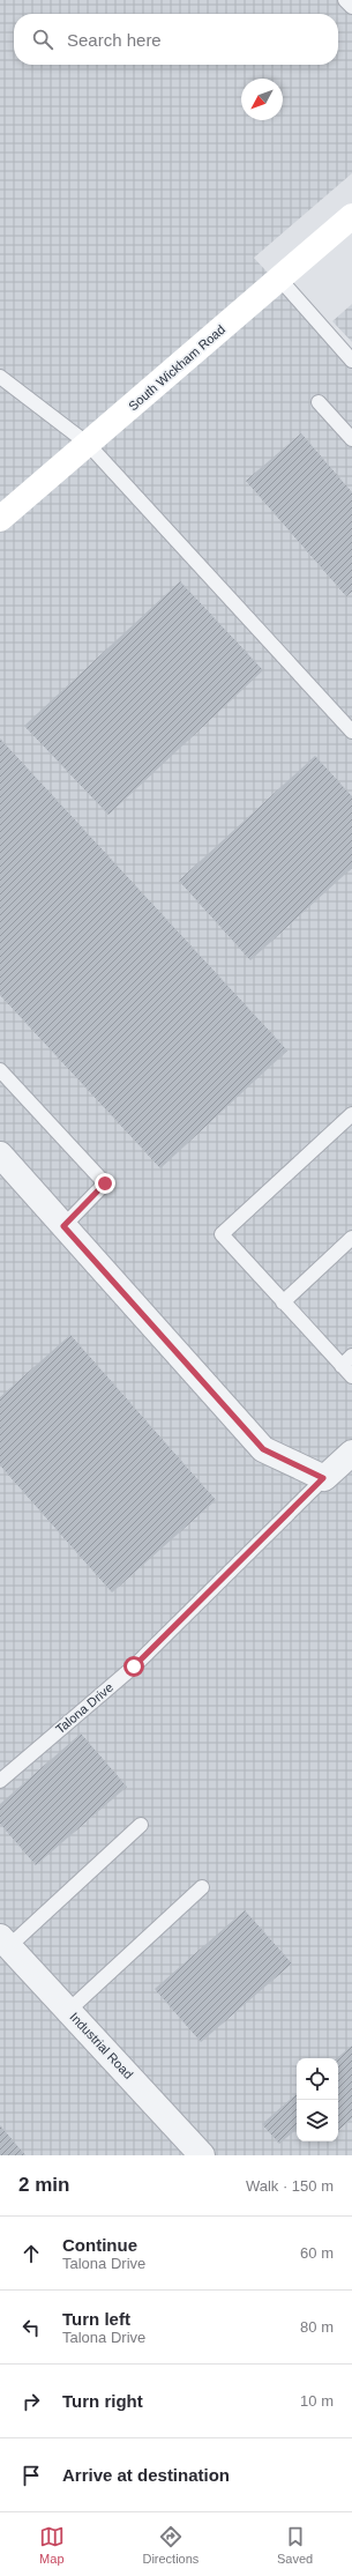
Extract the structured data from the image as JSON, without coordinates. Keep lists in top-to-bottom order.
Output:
{
  "streets": {
    "main road": ["South Wickham Road"],
    "street": ["Talona Drive", "Industrial Road"]
  },
  "north": "bottom left",
  "page": {
    "search": "Search here",
    "heading": ["2 min", "Walk · 150 m"],
    "list": [
      ["Continue", "Talona Drive", "60 m"],
      ["Turn left", "Talona Drive", "80 m"],
      ["Turn right", "10 m"],
      "Arrive at destination"
    ],
    "nav": ["Map", "Directions", "Saved"]
  }
}
